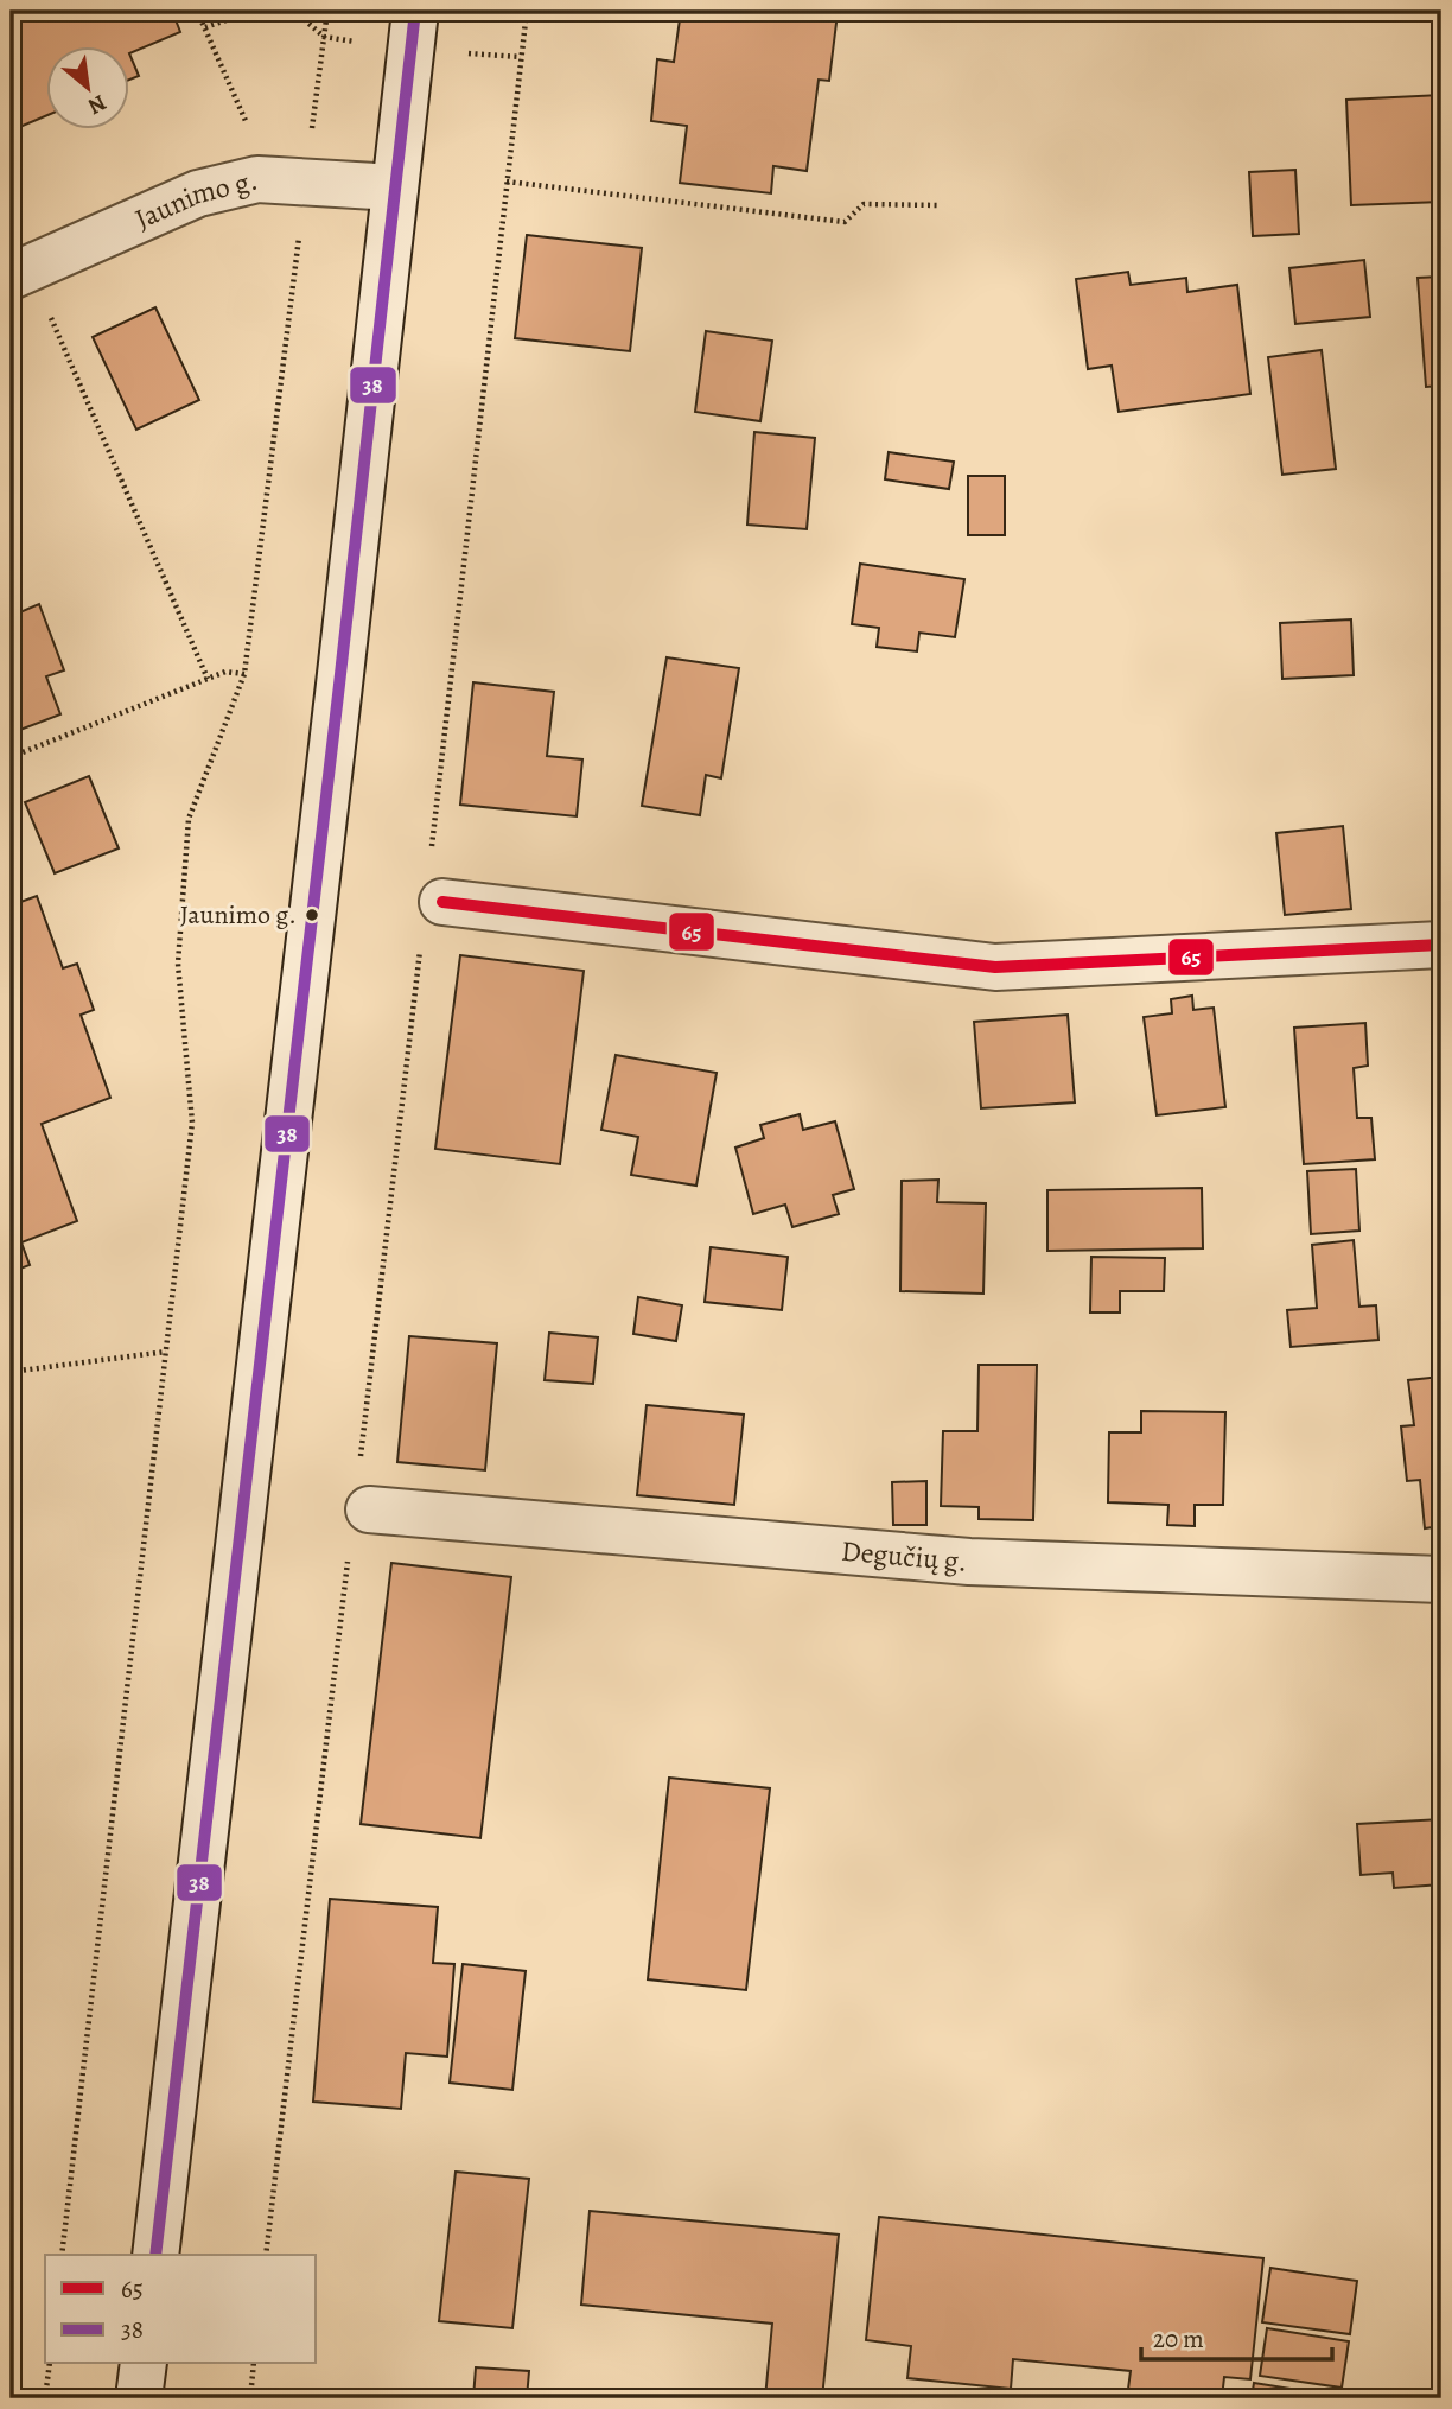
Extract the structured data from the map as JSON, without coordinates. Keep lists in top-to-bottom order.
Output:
{
  "streets": {
    "street": ["Jaunimo g.", "Degučių g."]
  },
  "places": ["Jaunimo g."],
  "lines": ["transit line 38", "transit line 65"],
  "legend": ["65", "38"],
  "scale_bar": "20 m",
  "north": "bottom right"
}
